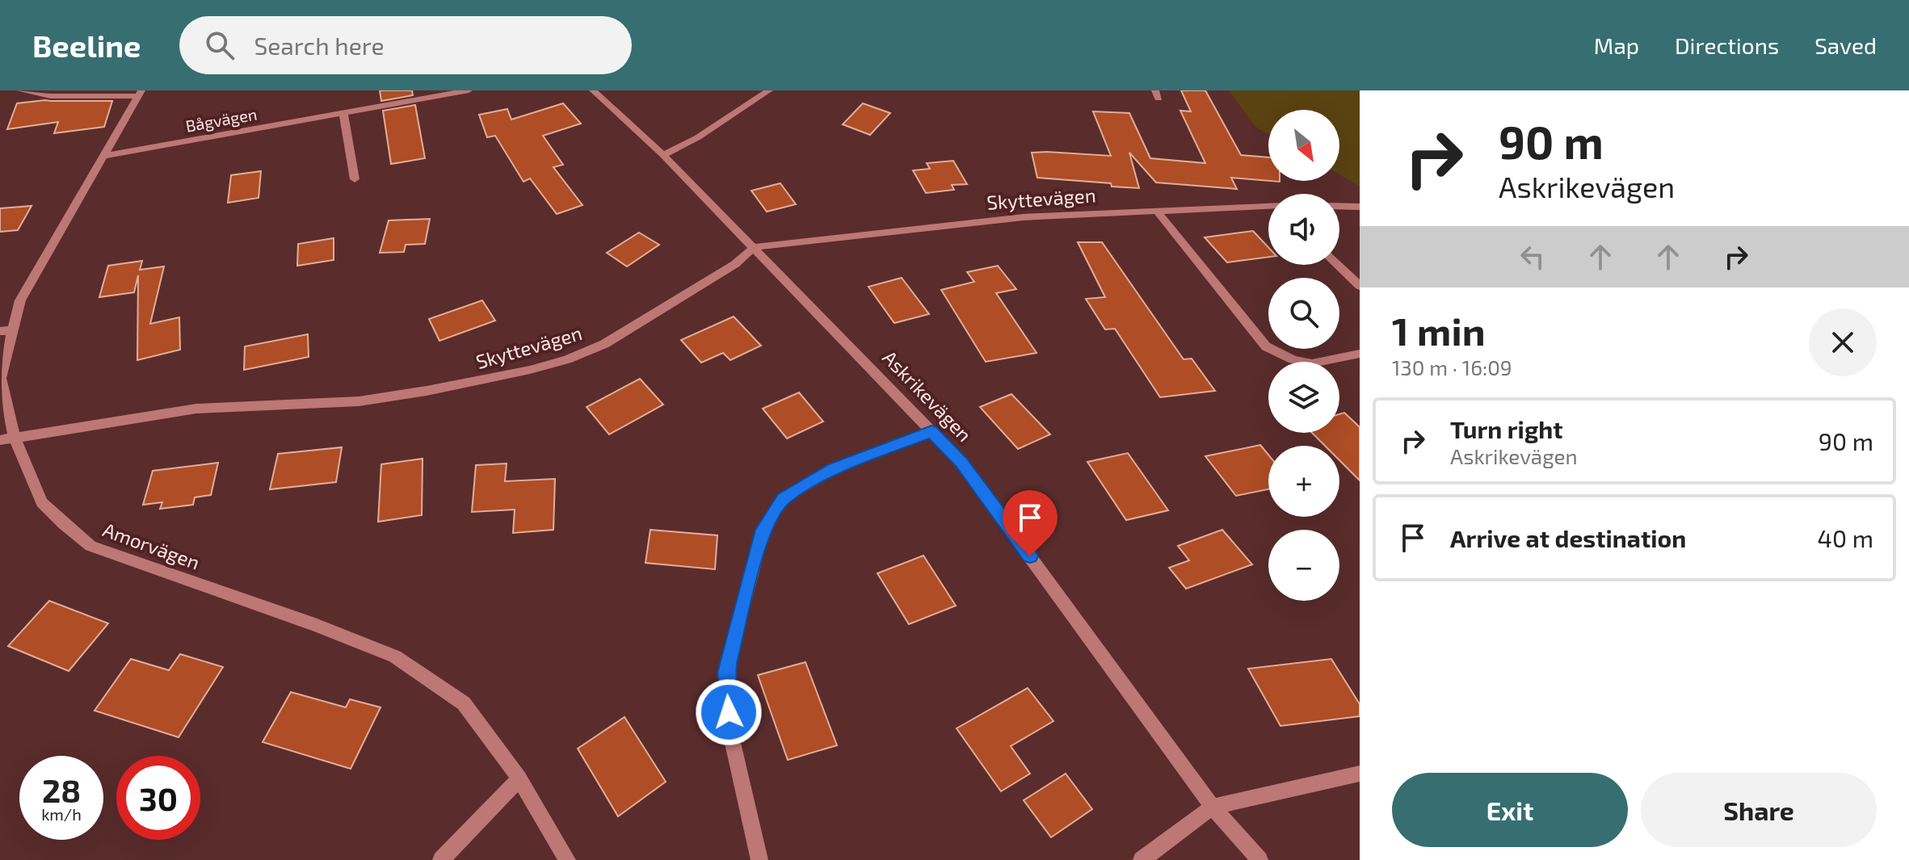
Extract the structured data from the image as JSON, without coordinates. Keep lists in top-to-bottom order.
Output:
{
  "streets": {
    "street": [
      "Bågvägen",
      "Skyttevägen",
      "Askrikevägen",
      "Amorvägen"
    ]
  },
  "crossings": [
    ["Bågvägen", "Amorvägen"],
    ["Skyttevägen", "Askrikevägen"],
    ["Skyttevägen", "Amorvägen"]
  ],
  "north": "bottom right",
  "page": {
    "header": "Beeline",
    "search": "Search here",
    "nav": ["Map", "Directions", "Saved"],
    "turn": ["90 m", "Askrikevägen"],
    "map_buttons": ["+", "−"],
    "heading": ["1 min", "130 m · 16:09"],
    "list": [
      {
        "name": "Turn right",
        "note": "Askrikevägen",
        "value": "90 m"
      },
      {
        "name": "Arrive at destination",
        "value": "40 m"
      }
    ],
    "speed": "28 km/h",
    "limit": "30",
    "buttons": ["Exit", "Share"]
  }
}
